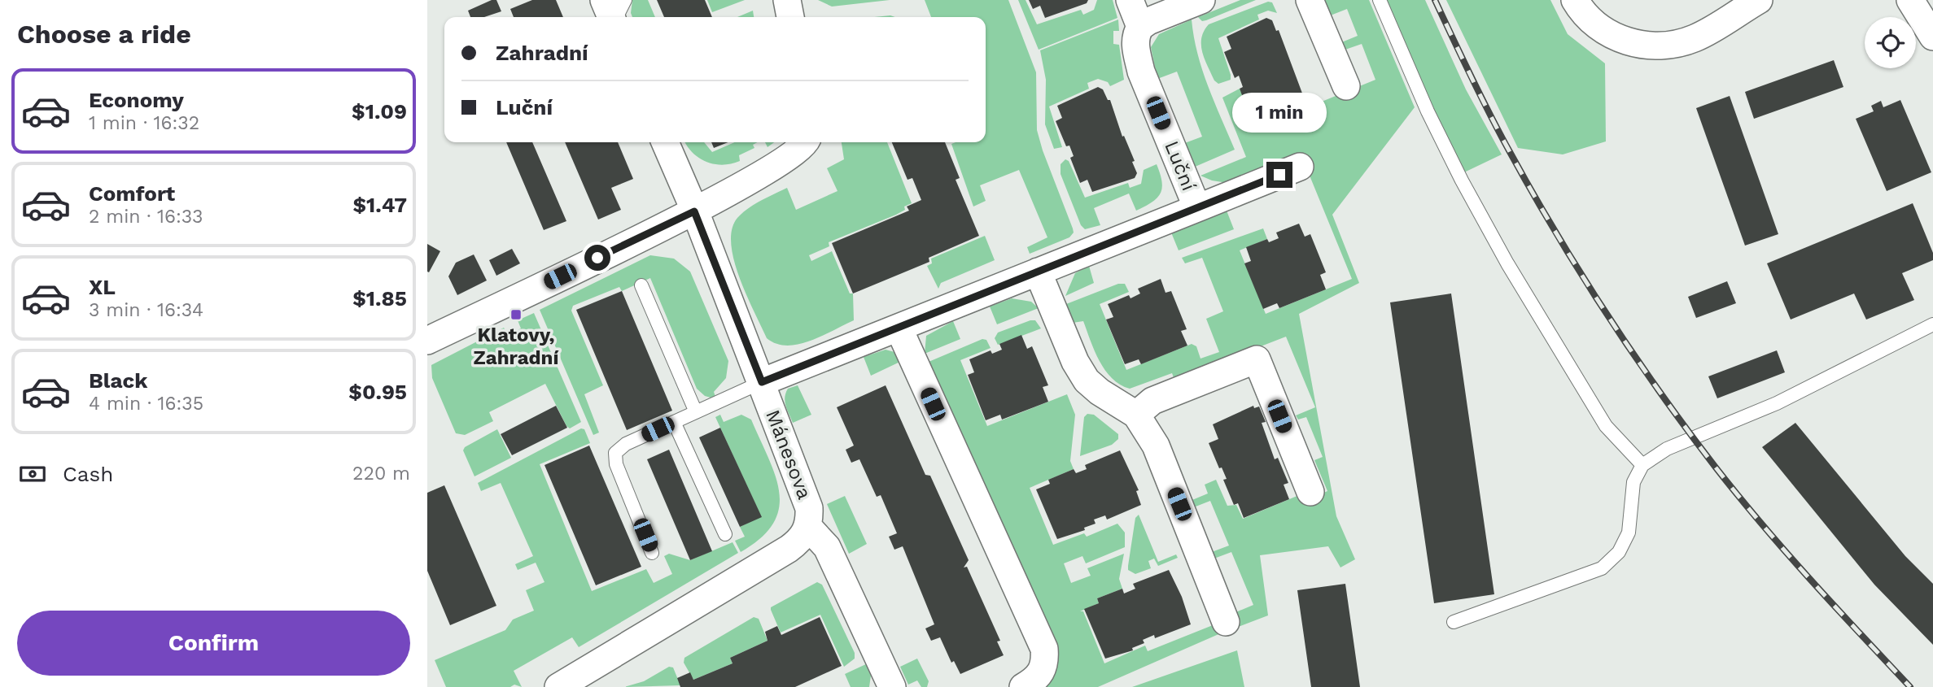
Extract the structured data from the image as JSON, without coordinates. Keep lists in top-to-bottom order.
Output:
{
  "streets": {
    "street": ["Luční", "Mánesova"]
  },
  "crossings": [
    ["Luční", "Mánesova"]
  ],
  "places": {
    "transit": ["Klatovy, Zahradní"]
  },
  "page": {
    "heading": "Choose a ride",
    "banner": ["Zahradní", "Luční"],
    "list": [
      {
        "name": "Economy",
        "note": "1 min · 16:32",
        "value": "$1.09"
      },
      {
        "name": "Comfort",
        "note": "2 min · 16:33",
        "value": "$1.47"
      },
      {
        "name": "XL",
        "note": "3 min · 16:34",
        "value": "$1.85"
      },
      {
        "name": "Black",
        "note": "4 min · 16:35",
        "value": "$0.95"
      }
    ],
    "bubble": "1 min",
    "pay": ["Cash", "220 m"],
    "buttons": "Confirm"
  }
}
